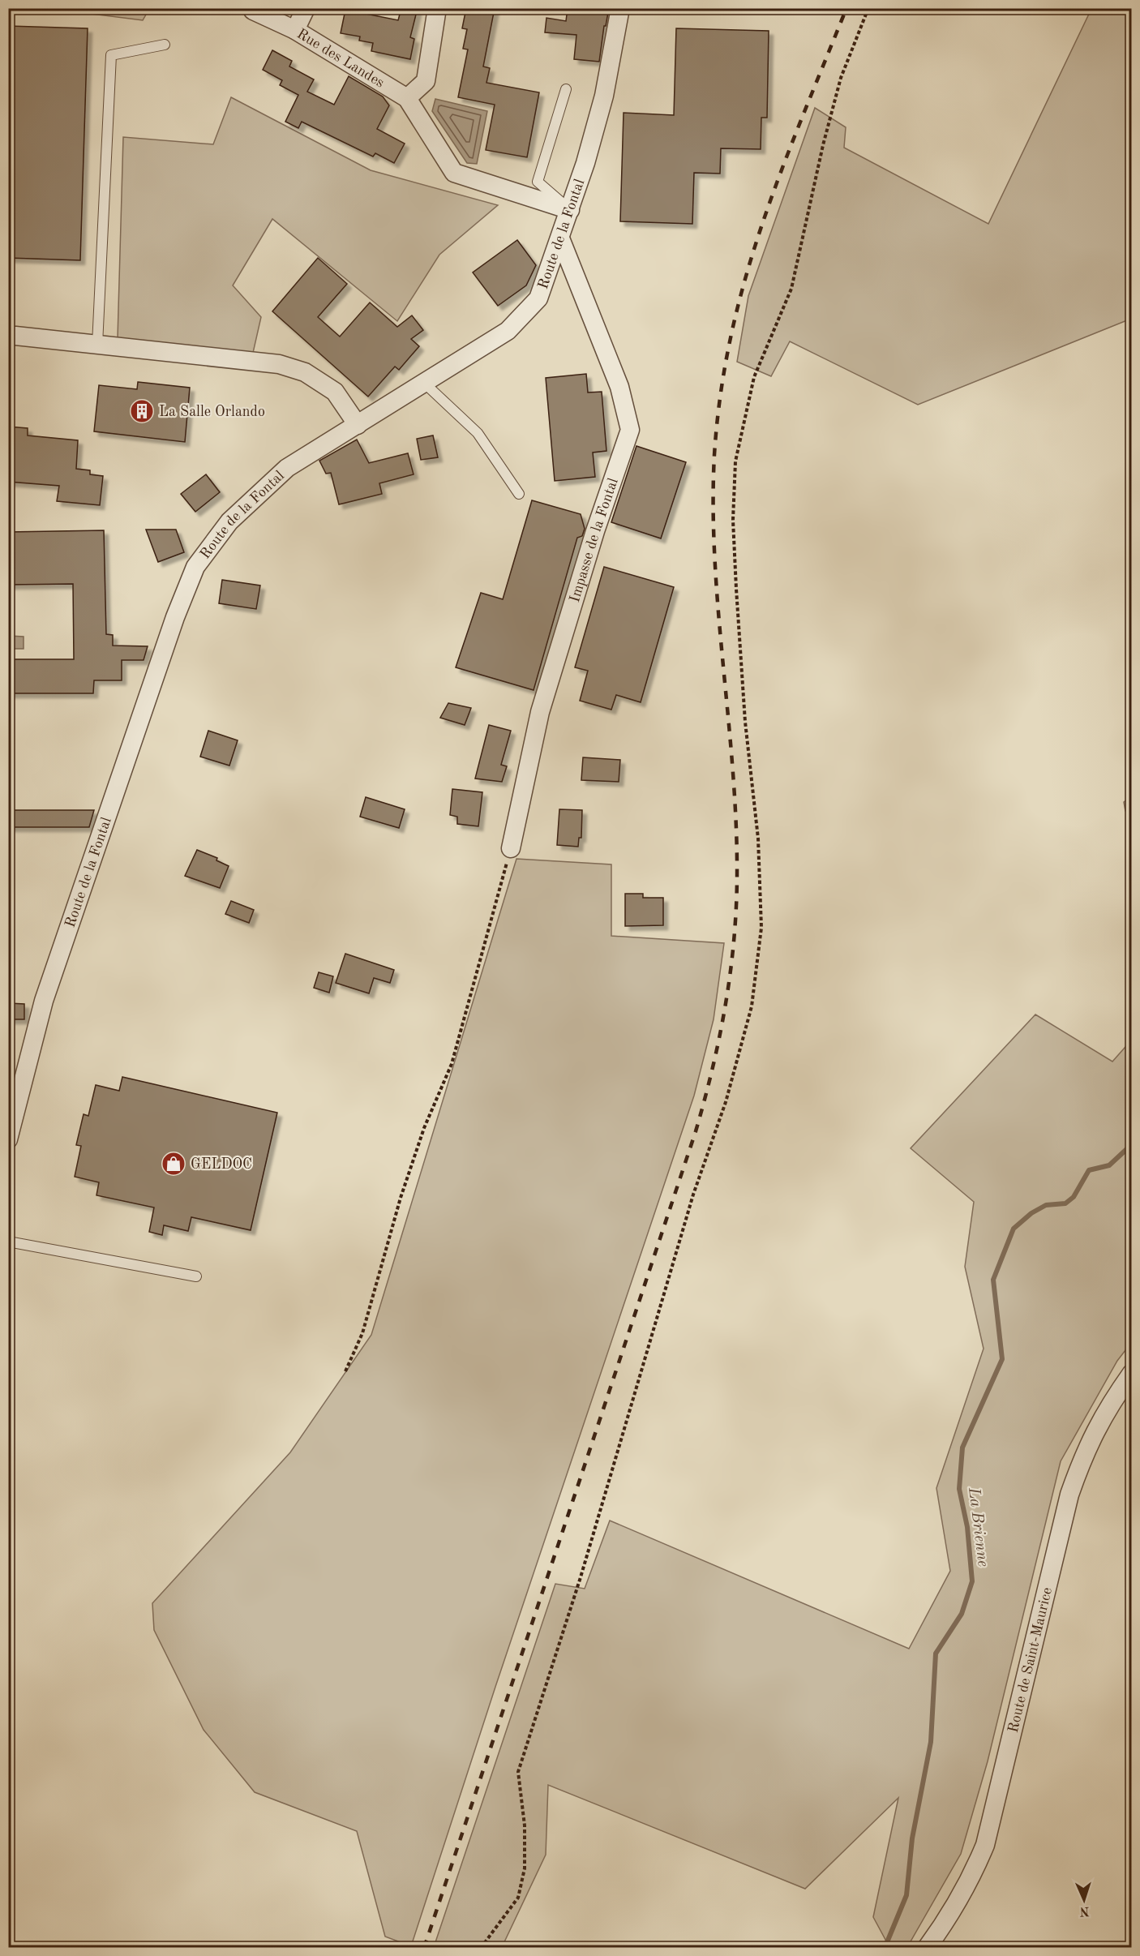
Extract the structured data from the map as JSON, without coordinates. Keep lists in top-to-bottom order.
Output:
{
  "streets": {
    "street": [
      "Rue des Landes",
      "Route de la Fontal",
      "Impasse de la Fontal",
      "Route de Saint-Maurice"
    ]
  },
  "crossings": [
    ["Rue des Landes", "Route de la Fontal"],
    ["Route de la Fontal", "Impasse de la Fontal"]
  ],
  "water": ["La Brienne"],
  "places": {
    "building": ["La Salle Orlando"],
    "shop": ["GELDOC"]
  },
  "north": "bottom"
}
